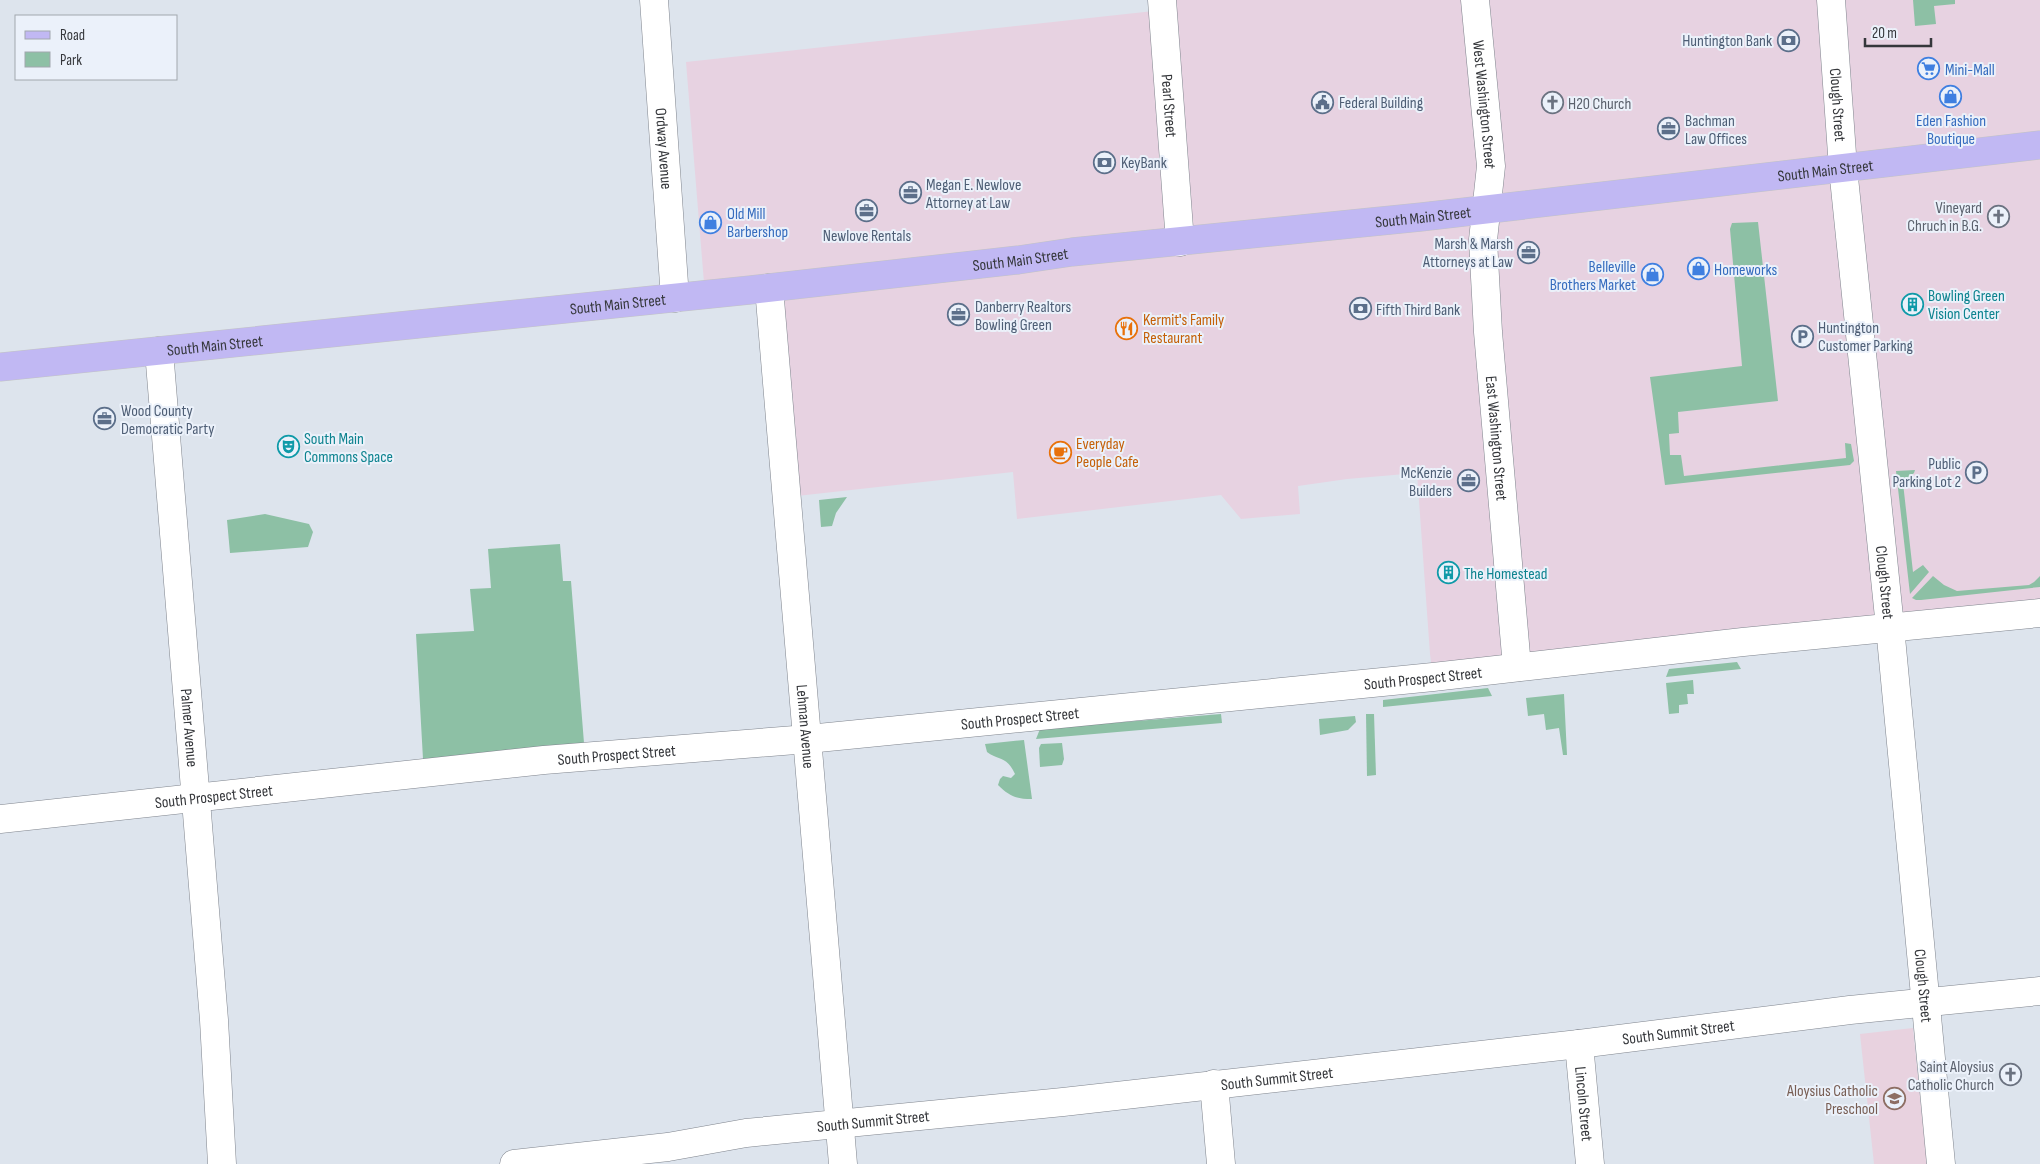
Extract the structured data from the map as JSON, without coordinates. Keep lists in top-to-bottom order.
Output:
{
  "streets": {
    "main road": ["South Main Street"],
    "street": [
      "Clough Street",
      "West Washington Street",
      "Pearl Street",
      "Ordway Avenue",
      "East Washington Street",
      "South Prospect Street",
      "Lehman Avenue",
      "Palmer Avenue",
      "South Summit Street",
      "Lincoln Street"
    ]
  },
  "crossings": [
    ["Clough Street", "South Main Street"],
    ["Clough Street", "South Prospect Street"],
    ["Clough Street", "South Summit Street"],
    ["West Washington Street", "South Main Street"],
    ["West Washington Street", "East Washington Street"],
    ["Pearl Street", "South Main Street"],
    ["Ordway Avenue", "South Main Street"],
    ["South Main Street", "East Washington Street"],
    ["South Main Street", "Lehman Avenue"],
    ["South Main Street", "Palmer Avenue"],
    ["East Washington Street", "South Prospect Street"],
    ["South Prospect Street", "Lehman Avenue"],
    ["South Prospect Street", "Palmer Avenue"],
    ["Lehman Avenue", "South Summit Street"],
    ["South Summit Street", "Lincoln Street"]
  ],
  "places": {
    "bank": ["Huntington Bank", "KeyBank", "Fifth Third Bank"],
    "supermarket": ["Mini-Mall"],
    "shop": [
      "Eden Fashion Boutique",
      "Old Mill Barbershop",
      "Homeworks",
      "Belleville Brothers Market"
    ],
    "public building": ["Federal Building"],
    "church": ["H20 Church", "Vineyard Chruch in B.G.", "Saint Aloysius Catholic Church"],
    "office": [
      "Bachman Law Offices",
      "Megan E. Newlove Attorney at Law",
      "Newlove Rentals",
      "Marsh & Marsh Attorneys at Law",
      "Danberry Realtors Bowling Green",
      "Wood County Democratic Party",
      "McKenzie Builders"
    ],
    "building": ["Bowling Green Vision Center", "The Homestead"],
    "restaurant": ["Kermit's Family Restaurant"],
    "parking": ["Huntington Customer Parking", "Public Parking Lot 2"],
    "theatre": ["South Main Commons Space"],
    "cafe": ["Everyday People Cafe"],
    "school or university": ["Aloysius Catholic Preschool"]
  },
  "legend": ["Road", "Park"],
  "scale_bar": "20 m"
}
